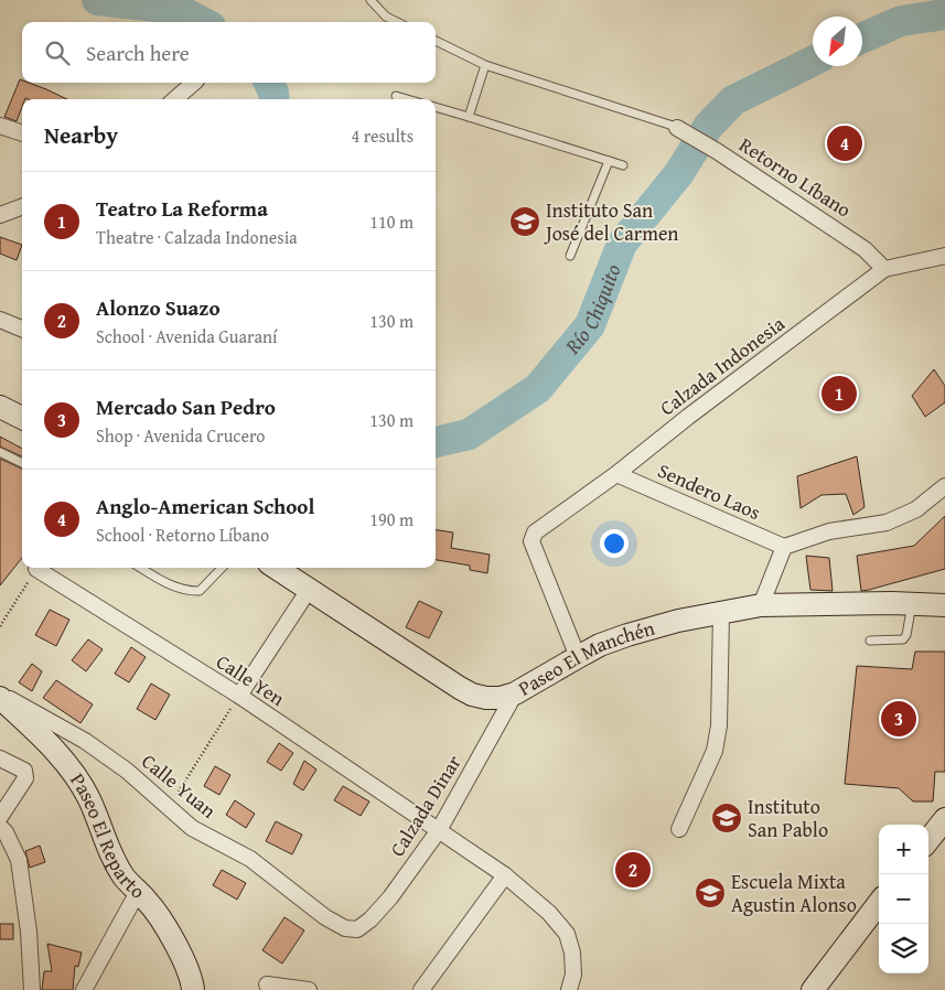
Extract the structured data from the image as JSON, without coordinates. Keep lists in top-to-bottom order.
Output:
{
  "streets": {
    "street": [
      "Retorno Líbano",
      "Calzada Indonesia",
      "Sendero Laos",
      "Paseo El Manchén",
      "Calle Yen",
      "Calle Yuan",
      "Calzada Dinar",
      "Paseo El Reparto"
    ]
  },
  "crossings": [
    ["Retorno Líbano", "Calzada Indonesia"],
    ["Calzada Indonesia", "Sendero Laos"],
    ["Calzada Indonesia", "Paseo El Manchén"],
    ["Paseo El Manchén", "Calzada Dinar"],
    ["Calle Yen", "Calzada Dinar"],
    ["Calle Yuan", "Calzada Dinar"]
  ],
  "water": ["Río Chiquito"],
  "places": {
    "school or university": ["Instituto San José del Carmen", "Instituto San Pablo", "Escuela Mixta Agustin Alonso"]
  },
  "north": "bottom left",
  "page": {
    "search": "Search here",
    "heading": ["Nearby", "4 results"],
    "pins": [
      "4",
      "1",
      "3",
      "2"
    ],
    "list": [
      {
        "mark": "1",
        "name": "Teatro La Reforma",
        "note": "Theatre · Calzada Indonesia",
        "value": "110 m"
      },
      {
        "mark": "2",
        "name": "Alonzo Suazo",
        "note": "School · Avenida Guaraní",
        "value": "130 m"
      },
      {
        "mark": "3",
        "name": "Mercado San Pedro",
        "note": "Shop · Avenida Crucero",
        "value": "130 m"
      },
      {
        "mark": "4",
        "name": "Anglo-American School",
        "note": "School · Retorno Líbano",
        "value": "190 m"
      }
    ],
    "map_buttons": ["+", "−"]
  }
}
